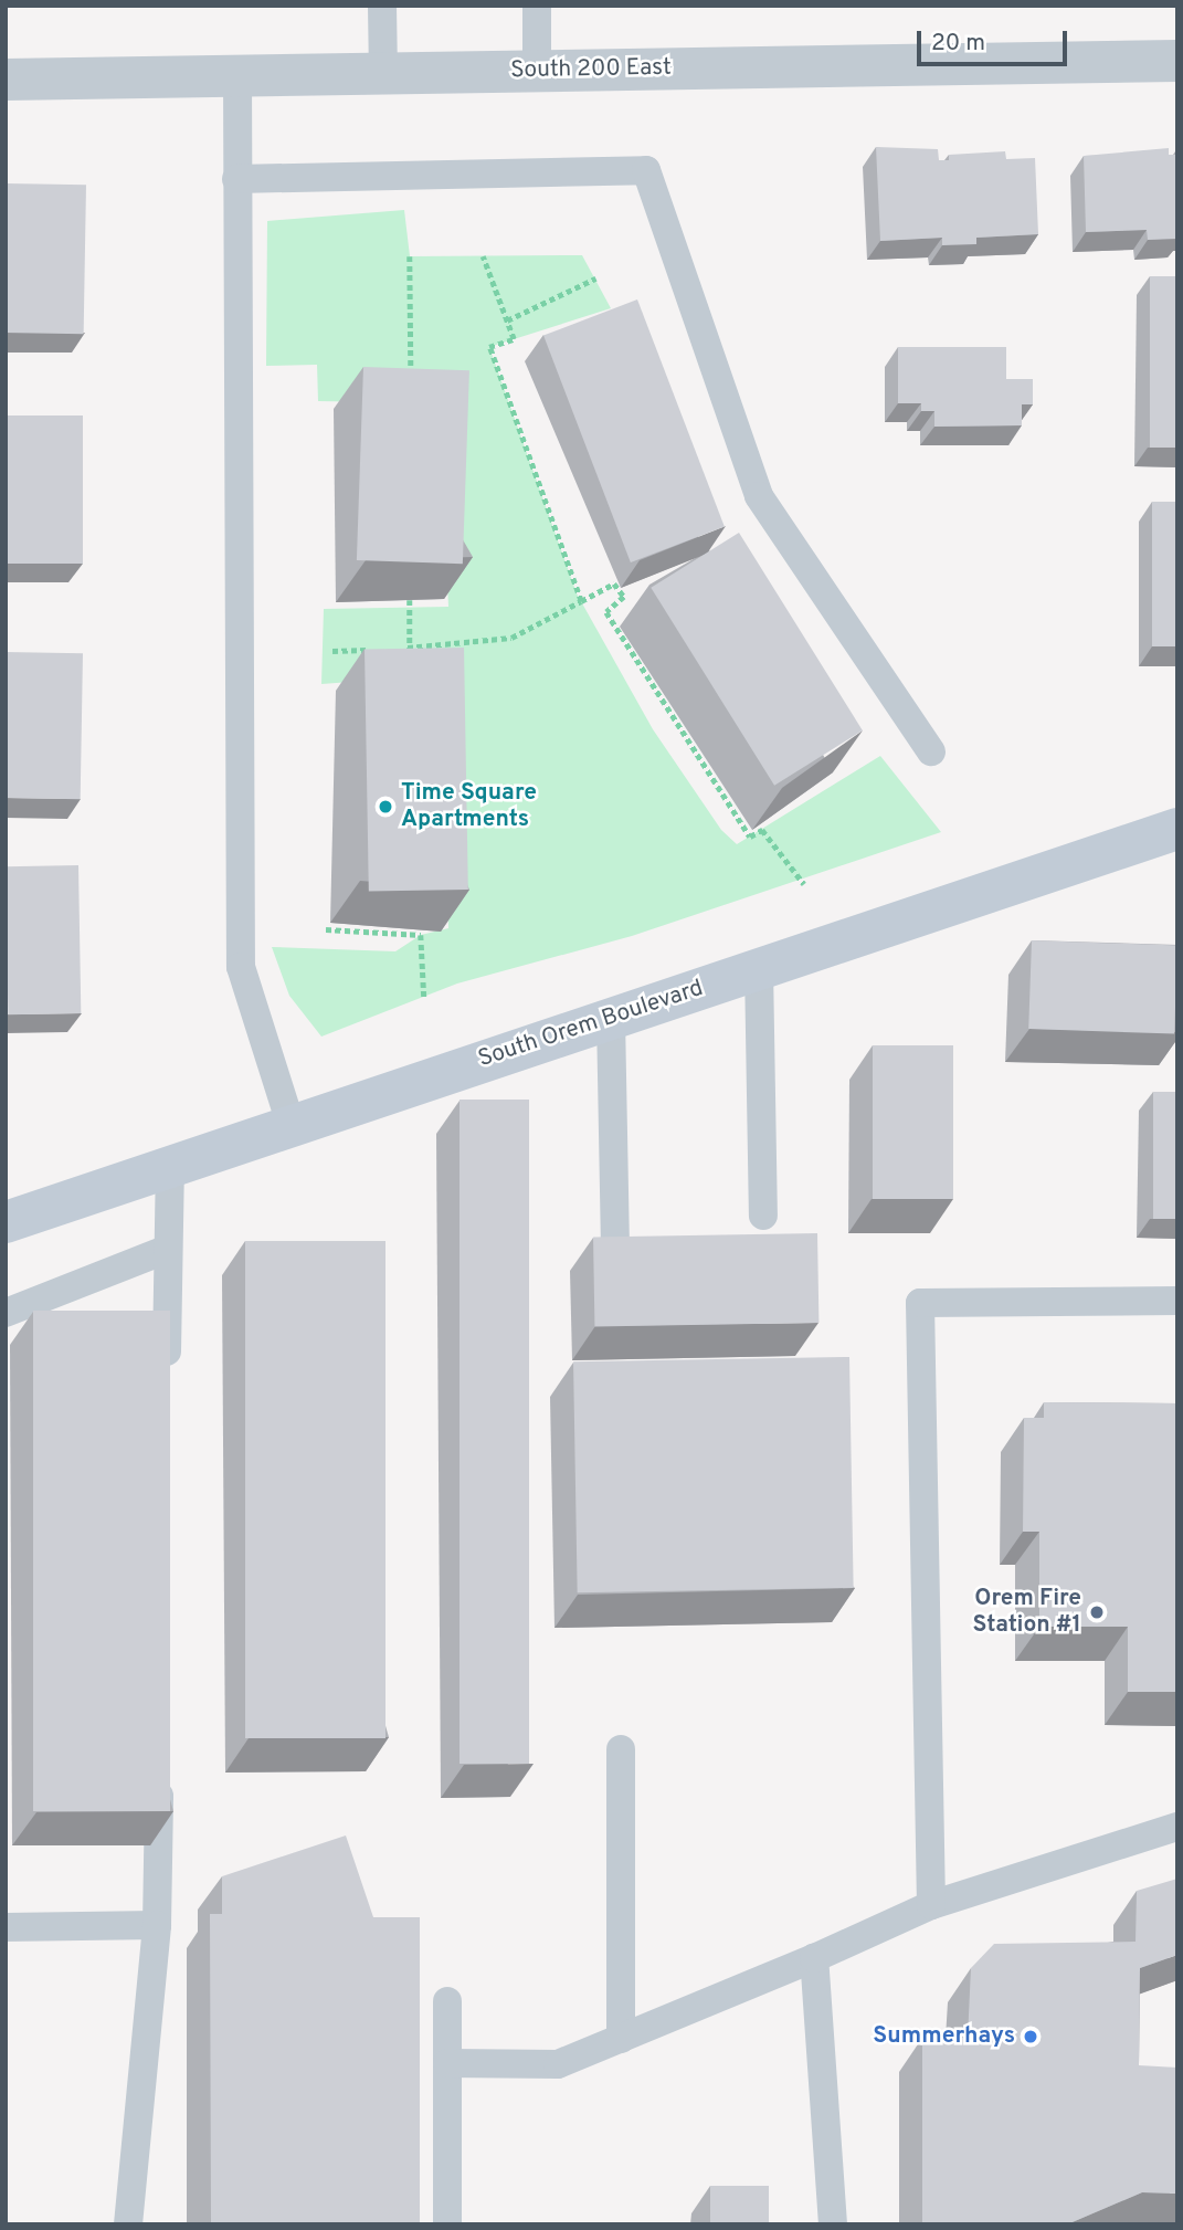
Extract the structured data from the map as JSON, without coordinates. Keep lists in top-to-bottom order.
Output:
{
  "streets": {
    "street": ["South 200 East", "South Orem Boulevard"]
  },
  "places": ["Time Square Apartments", "Orem Fire Station #1", "Summerhays"],
  "scale_bar": "20 m"
}
